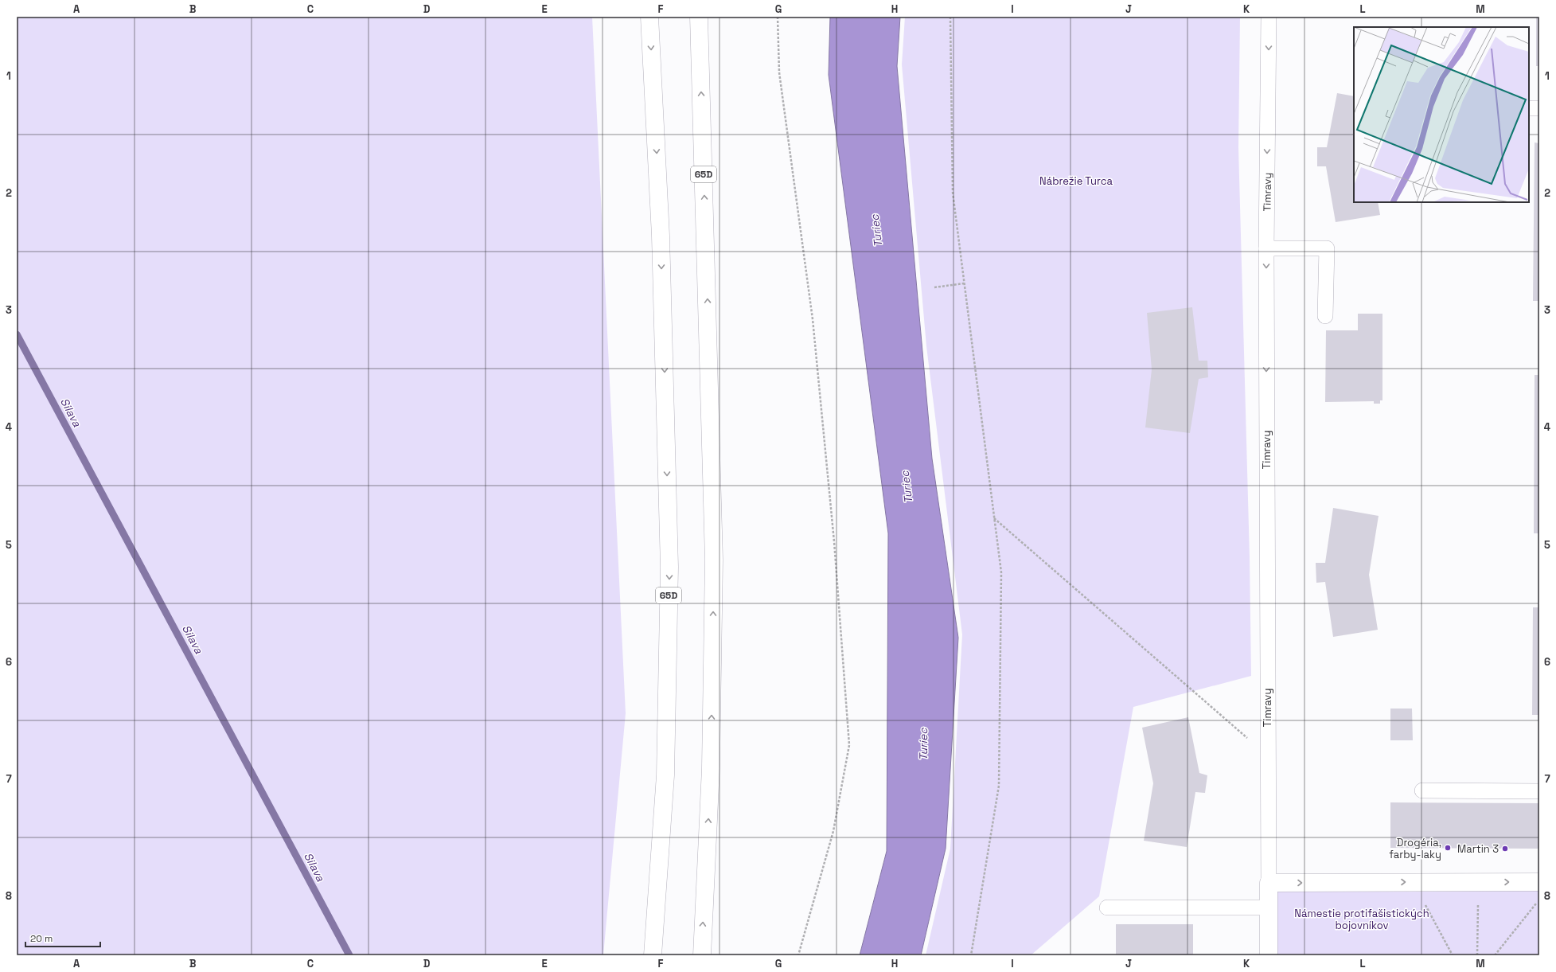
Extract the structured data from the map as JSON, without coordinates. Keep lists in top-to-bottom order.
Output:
{
  "streets": {
    "main road": ["65D"],
    "lane": ["Timravy"]
  },
  "one_way": ["Timravy"],
  "water": ["Turiec", "Silava"],
  "parks": ["Nábrežie Turca", "Námestie protifašistických bojovníkov"],
  "places": ["Drogéria, farby-laky", "Martin 3"],
  "scale_bar": "20 m",
  "grid": {
    "columns": [
      "A",
      "B",
      "C",
      "D",
      "E",
      "F",
      "G",
      "H",
      "I",
      "J",
      "K",
      "L",
      "M"
    ],
    "rows": [
      "1",
      "2",
      "3",
      "4",
      "5",
      "6",
      "7",
      "8"
    ]
  }
}
